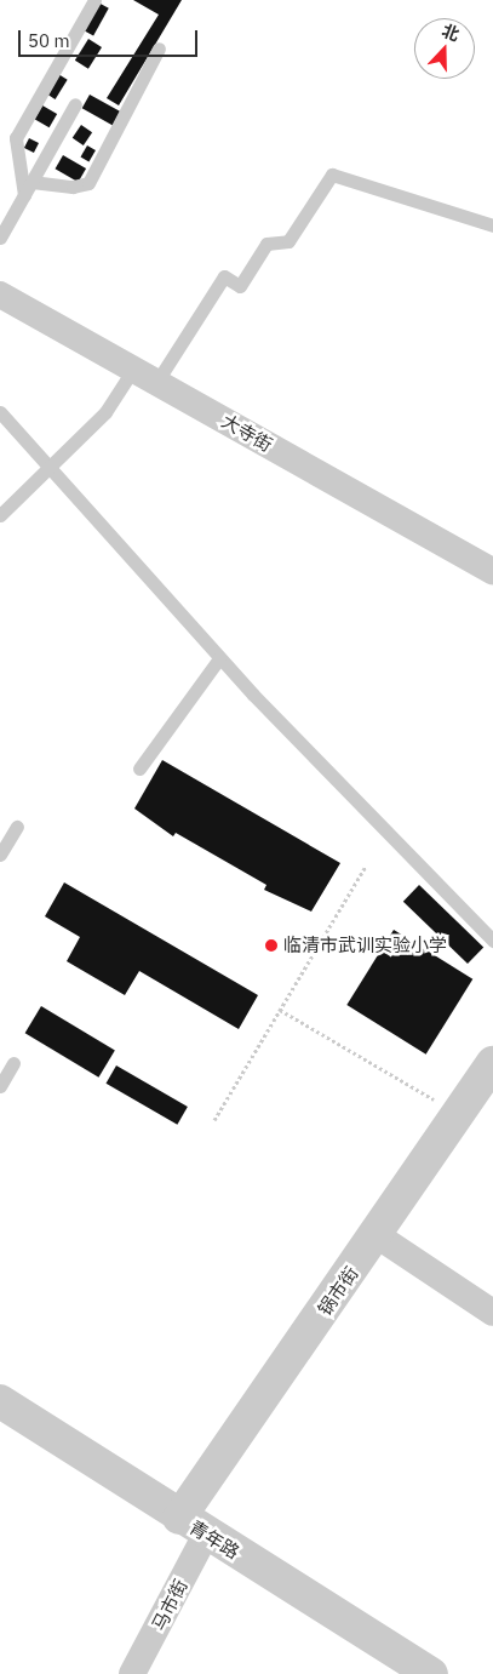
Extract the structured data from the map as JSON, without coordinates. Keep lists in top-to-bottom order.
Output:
{
  "streets": {
    "street": [
      "大寺街",
      "锅市街",
      "青年路",
      "马市街"
    ]
  },
  "crossings": [
    ["锅市街", "青年路"],
    ["锅市街", "马市街"],
    ["青年路", "马市街"]
  ],
  "places": ["临清市武训实验小学"],
  "scale_bar": "50 m",
  "north": "top"
}
